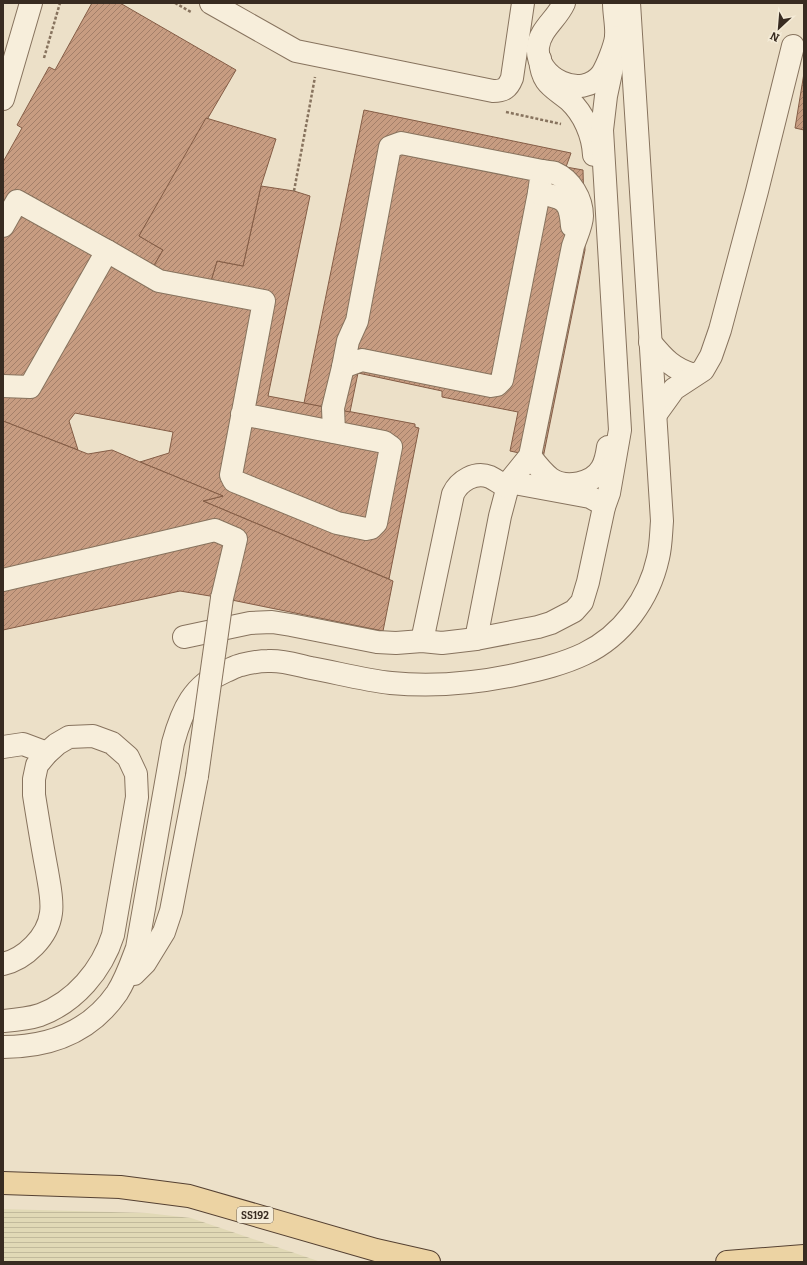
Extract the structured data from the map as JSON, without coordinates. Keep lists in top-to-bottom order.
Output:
{
  "streets": {
    "main road": ["SS192"]
  },
  "north": "bottom left"
}
